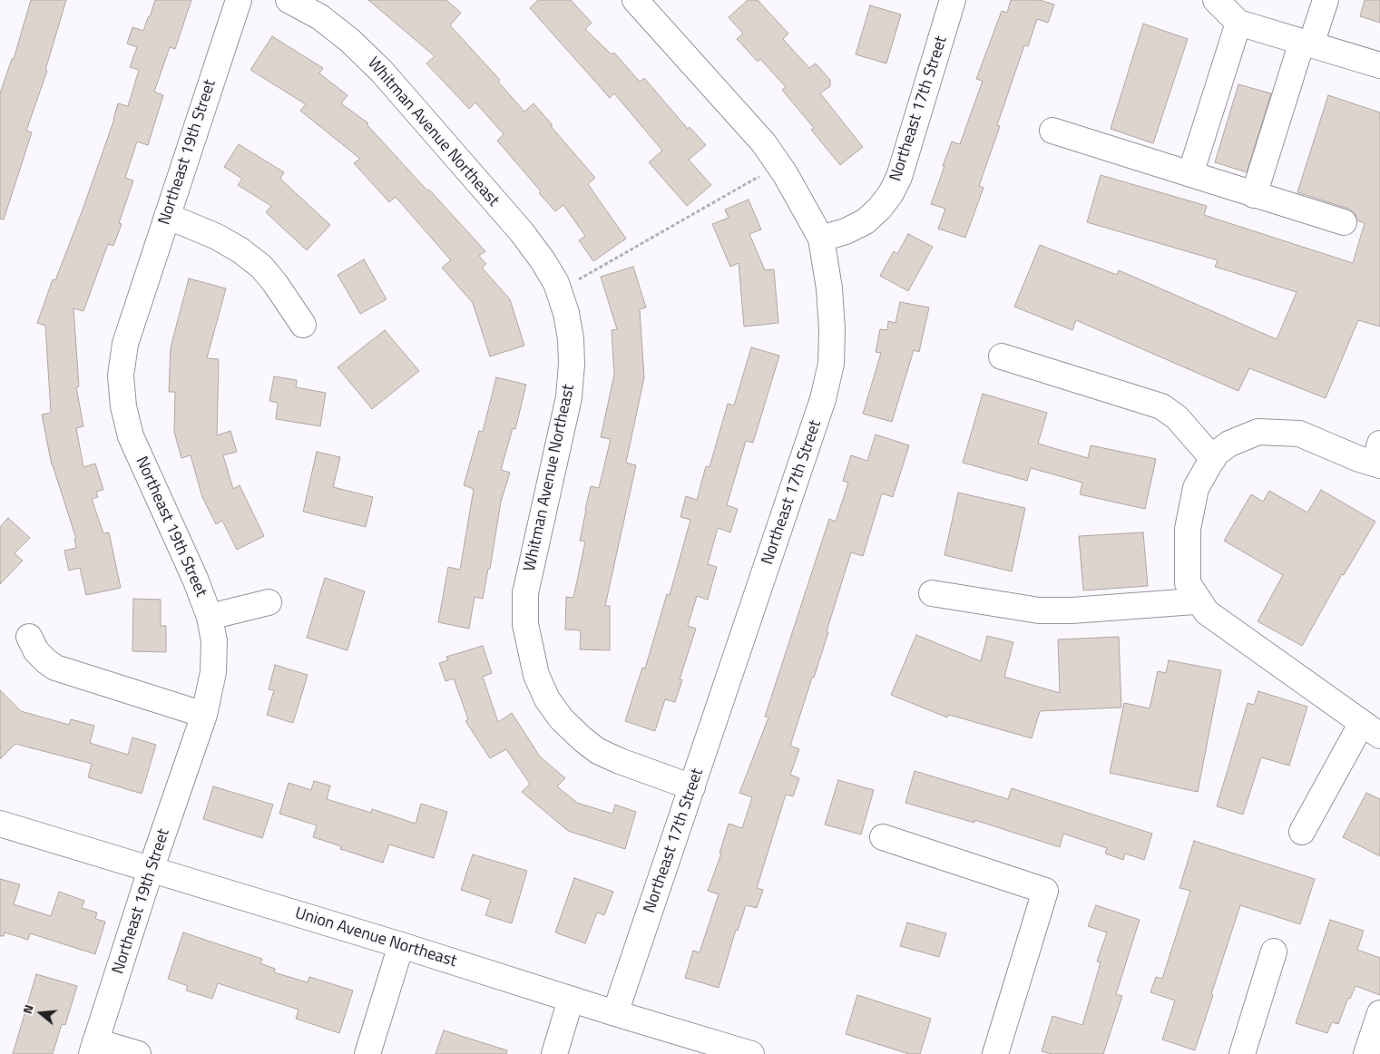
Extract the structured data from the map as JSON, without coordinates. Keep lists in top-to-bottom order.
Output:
{
  "streets": {
    "street": [
      "Northeast 17th Street",
      "Whitman Avenue Northeast",
      "Northeast 19th Street",
      "Union Avenue Northeast"
    ]
  },
  "crossings": [
    ["Northeast 17th Street", "Whitman Avenue Northeast"],
    ["Northeast 17th Street", "Union Avenue Northeast"],
    ["Northeast 19th Street", "Union Avenue Northeast"]
  ],
  "north": "left"
}
